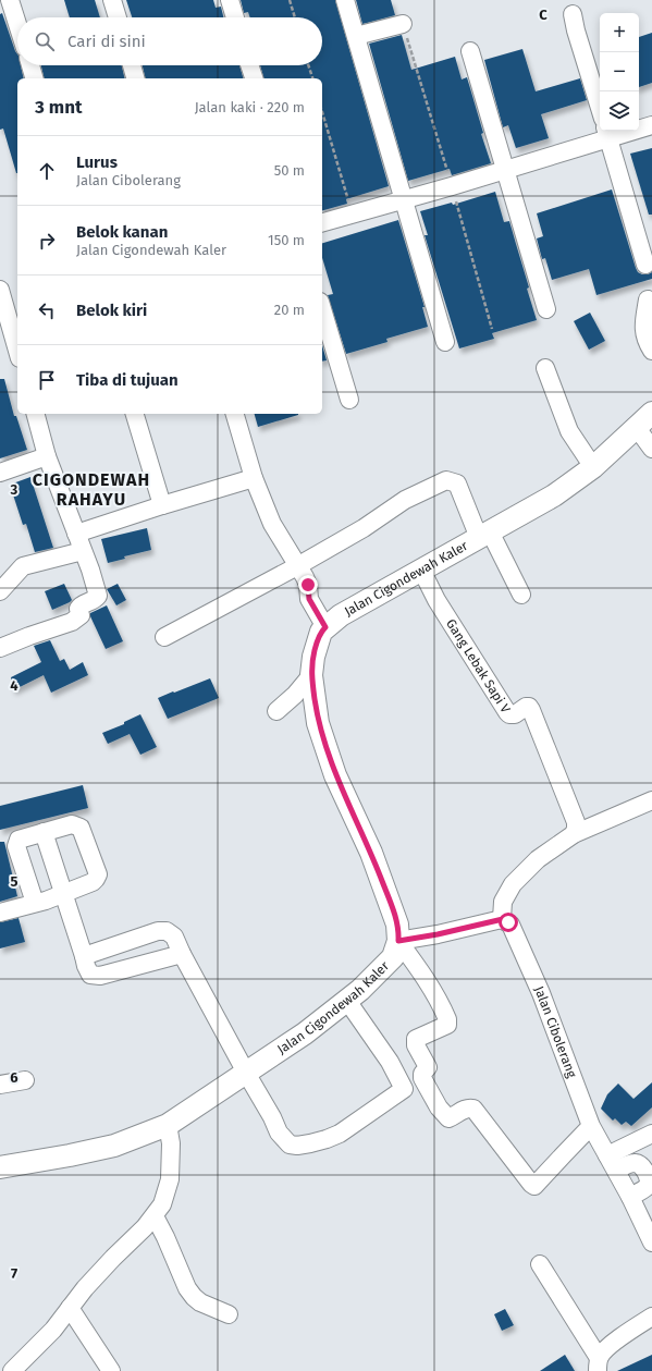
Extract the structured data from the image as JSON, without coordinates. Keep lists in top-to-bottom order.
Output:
{
  "streets": {
    "main road": ["Jalan Cigondewah Kaler"],
    "street": ["Gang Lebak Sapi V", "Jalan Cibolerang"]
  },
  "crossings": [
    ["Jalan Cigondewah Kaler", "Gang Lebak Sapi V"]
  ],
  "districts": ["CIGONDEWAH RAHAYU"],
  "page": {
    "map_buttons": ["+", "−"],
    "search": "Cari di sini",
    "heading": ["3 mnt", "Jalan kaki · 220 m"],
    "list": [
      ["Lurus", "Jalan Cibolerang", "50 m"],
      ["Belok kanan", "Jalan Cigondewah Kaler", "150 m"],
      ["Belok kiri", "20 m"],
      "Tiba di tujuan"
    ]
  },
  "grid": {
    "columns": ["C"],
    "rows": [
      "3",
      "4",
      "5",
      "6",
      "7"
    ]
  }
}
